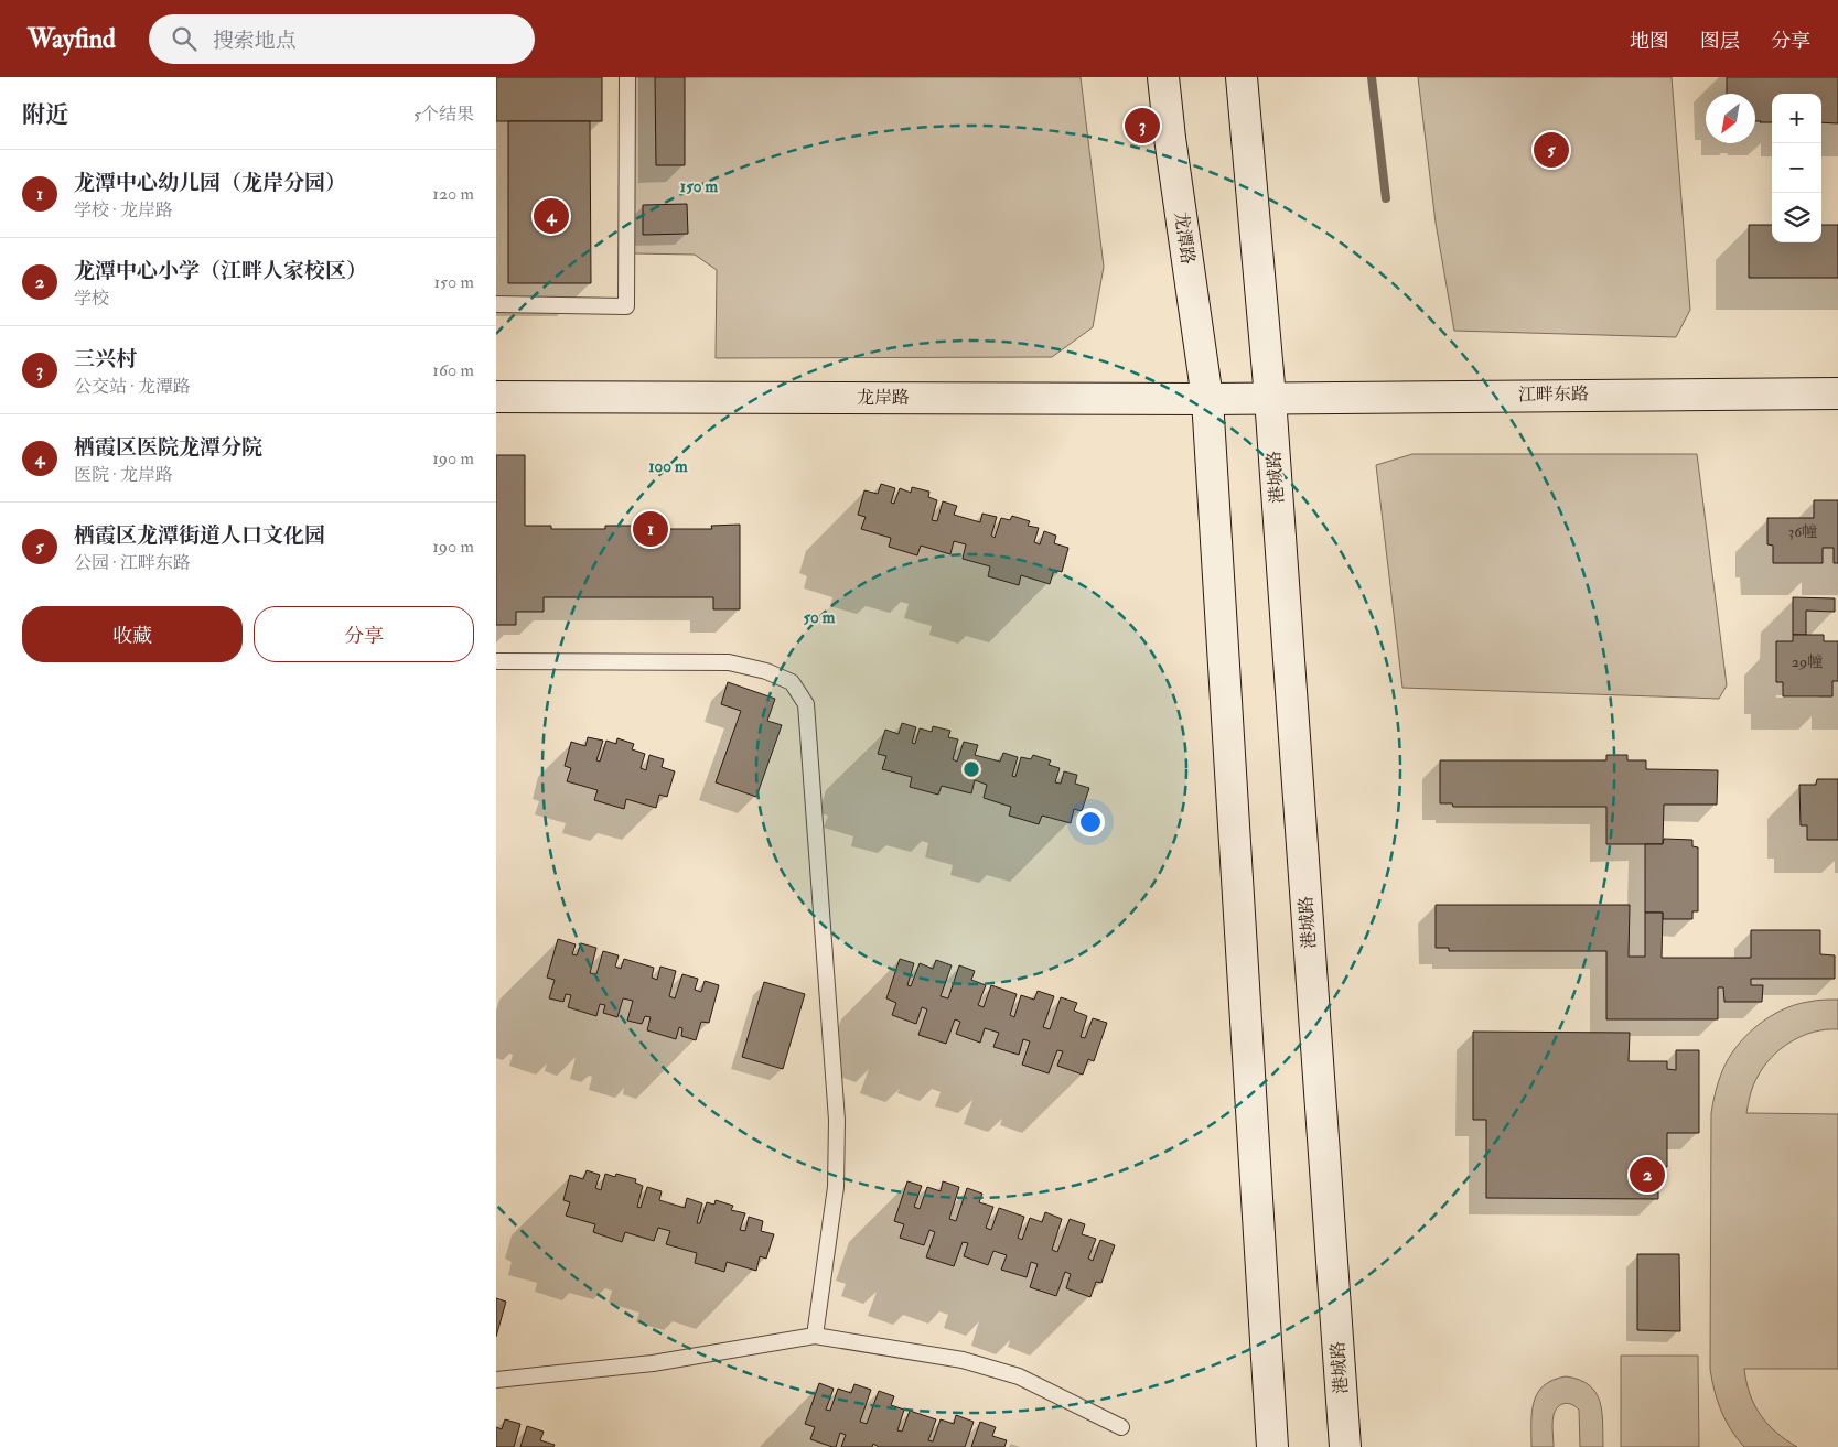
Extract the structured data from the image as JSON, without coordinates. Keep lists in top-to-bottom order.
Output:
{
  "streets": {
    "main road": [
      "龙潭路",
      "江畔东路",
      "龙岸路",
      "港城路"
    ]
  },
  "crossings": [
    ["龙潭路", "龙岸路"],
    ["江畔东路", "龙岸路"],
    ["江畔东路", "港城路"],
    ["龙岸路", "港城路"]
  ],
  "house_numbers": ["36幢", "29幢"],
  "north": "bottom left",
  "page": {
    "header": "Wayfind",
    "search": "搜索地点",
    "nav": ["地图", "图层", "分享"],
    "heading": ["附近", "5个结果"],
    "map_buttons": ["+", "−"],
    "pins": [
      "3",
      "5",
      "4",
      "1",
      "2"
    ],
    "list": [
      {
        "mark": "1",
        "name": "龙潭中心幼儿园（龙岸分园）",
        "note": "学校 · 龙岸路",
        "value": "120 m"
      },
      {
        "mark": "2",
        "name": "龙潭中心小学（江畔人家校区）",
        "note": "学校",
        "value": "150 m"
      },
      {
        "mark": "3",
        "name": "三兴村",
        "note": "公交站 · 龙潭路",
        "value": "160 m"
      },
      {
        "mark": "4",
        "name": "栖霞区医院龙潭分院",
        "note": "医院 · 龙岸路",
        "value": "190 m"
      },
      {
        "mark": "5",
        "name": "栖霞区龙潭街道人口文化园",
        "note": "公园 · 江畔东路",
        "value": "190 m"
      }
    ],
    "buttons": ["收藏", "分享"]
  },
  "rings": ["150 m", "100 m", "50 m"]
}
